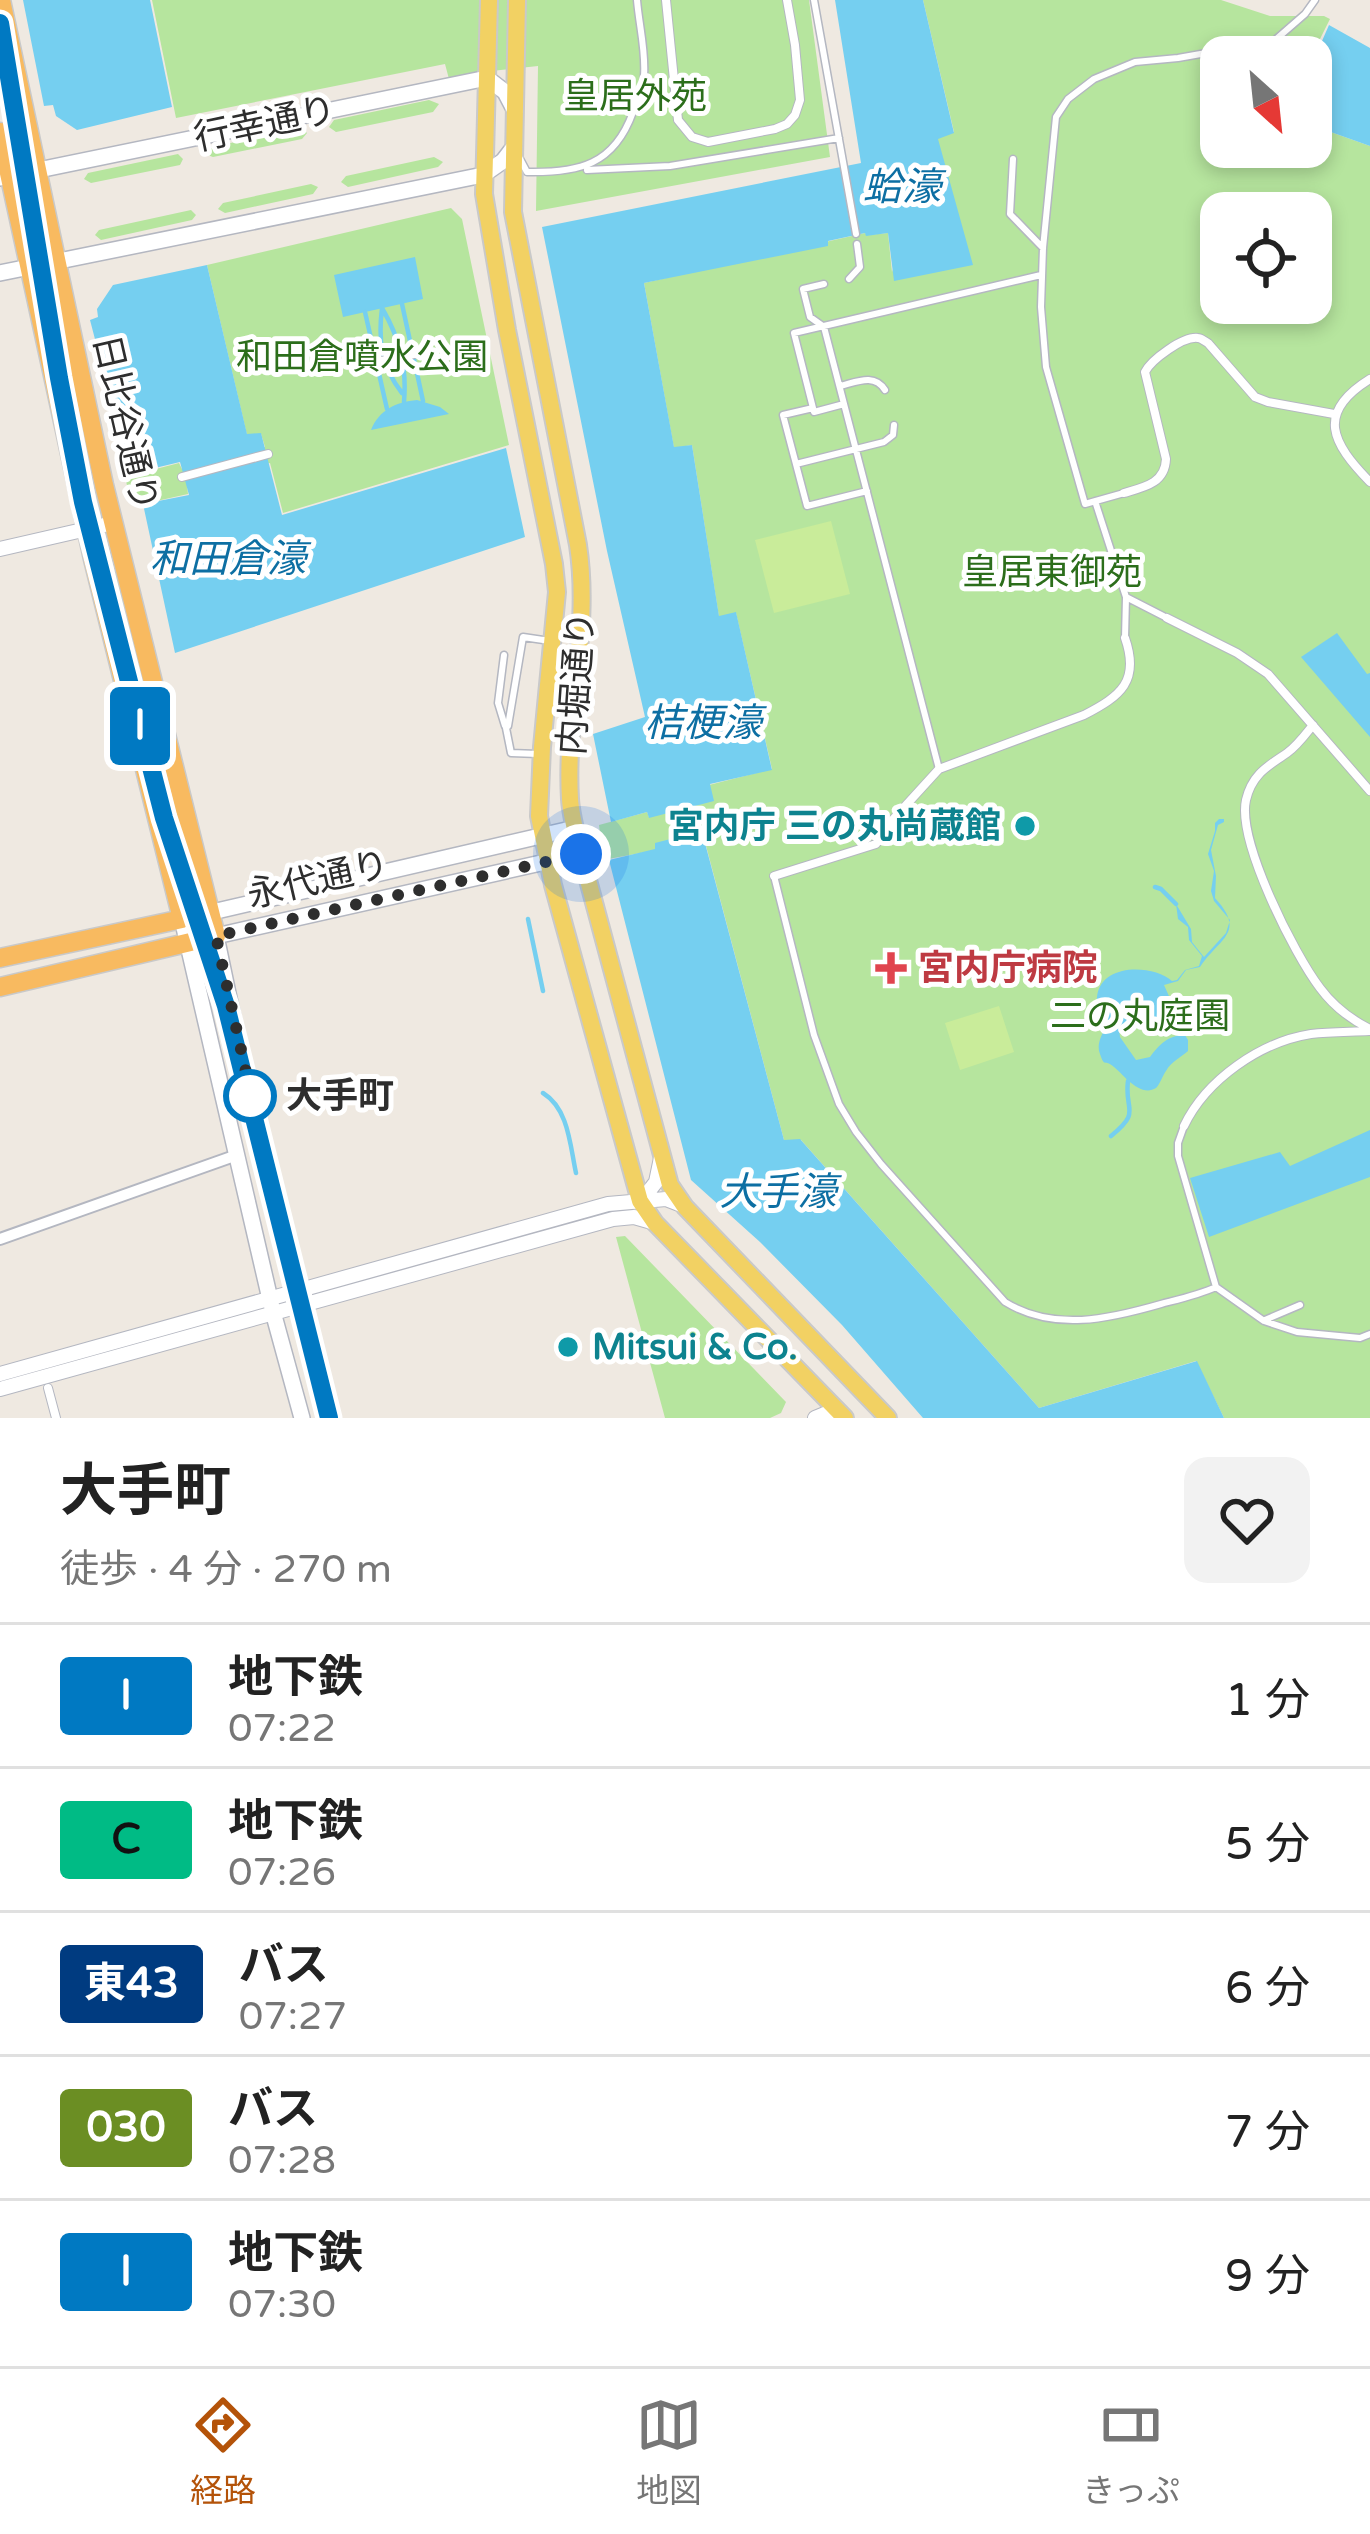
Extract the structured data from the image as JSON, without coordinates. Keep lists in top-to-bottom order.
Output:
{
  "streets": {
    "highway": ["日比谷通り", "永代通り"],
    "main road": ["行幸通り", "内堀通り"]
  },
  "crossings": [
    ["行幸通り", "日比谷通り"],
    ["行幸通り", "内堀通り"],
    ["日比谷通り", "永代通り"],
    ["内堀通り", "永代通り"]
  ],
  "water": [
    "蛤濠",
    "和田倉濠",
    "桔梗濠",
    "大手濠"
  ],
  "parks": [
    "皇居外苑",
    "和田倉噴水公園",
    "皇居東御苑",
    "二の丸庭園"
  ],
  "places": {
    "other": ["宮内庁 三の丸尚蔵館", "大手町", "Mitsui & Co."],
    "health": ["宮内庁病院"]
  },
  "lines": ["metro line I"],
  "north": "bottom right",
  "page": {
    "on_map": "I",
    "heading": ["大手町", "徒歩 · 4 分 · 270 m"],
    "list": [
      {
        "mark": "I",
        "name": "地下鉄",
        "note": "07:22",
        "value": "1 分"
      },
      {
        "mark": "C",
        "name": "地下鉄",
        "note": "07:26",
        "value": "5 分"
      },
      {
        "mark": "東43",
        "name": "バス",
        "note": "07:27",
        "value": "6 分"
      },
      {
        "mark": "030",
        "name": "バス",
        "note": "07:28",
        "value": "7 分"
      },
      {
        "mark": "I",
        "name": "地下鉄",
        "note": "07:30",
        "value": "9 分"
      }
    ],
    "tabs": ["経路", "地図", "きっぷ"]
  }
}
